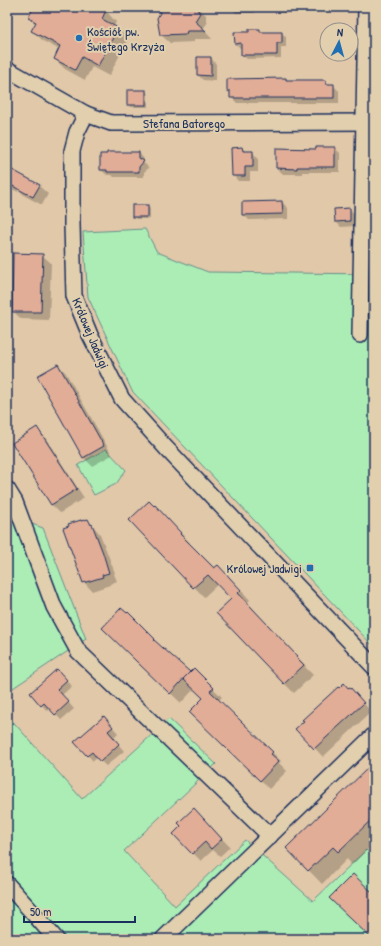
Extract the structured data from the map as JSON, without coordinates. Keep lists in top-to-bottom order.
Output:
{
  "streets": {
    "street": ["Stefana Batorego", "Królowej Jadwigi"]
  },
  "crossings": [
    ["Stefana Batorego", "Królowej Jadwigi"]
  ],
  "places": {
    "other": ["Kościół pw. Świętego Krzyża"],
    "transit": ["Królowej Jadwigi"]
  },
  "scale_bar": "50 m",
  "north": "top"
}
